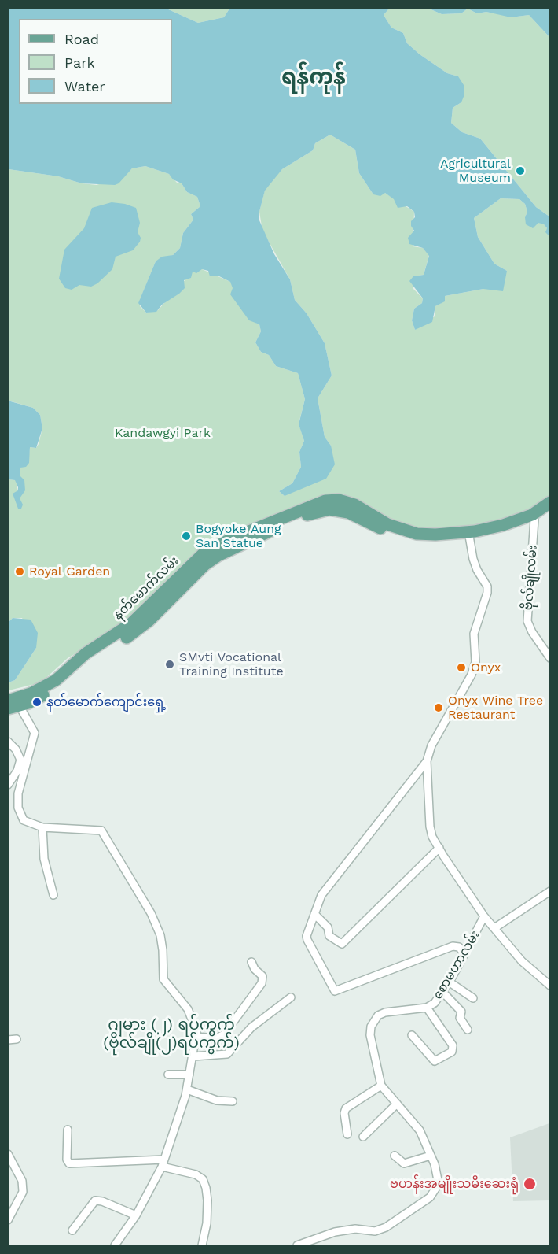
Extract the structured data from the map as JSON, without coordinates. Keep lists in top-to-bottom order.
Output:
{
  "streets": {
    "main road": ["နတ်မောက်လမ်း"],
    "street": ["ဗိုလ်ချိုလမ်း", "စောမဟာလမ်း"]
  },
  "crossings": [
    ["ဗိုလ်ချိုလမ်း", "နတ်မောက်လမ်း"]
  ],
  "districts": ["ရန်ကုန်", "ဂျမား (၂) ရပ်ကွက် (ဗိုလ်ချို(၂)ရပ်ကွက်)"],
  "parks": ["Kandawgyi Park"],
  "places": [
    "Agricultural Museum",
    "Bogyoke Aung San Statue",
    "Royal Garden",
    "SMvti Vocational Training Institute",
    "Onyx",
    "နတ်မောက်ကျောင်းရှေ့",
    "Onyx Wine Tree Restaurant",
    "ဗဟန်းအမျိုးသမီးဆေးရုံ"
  ],
  "legend": ["Road", "Park", "Water"]
}
